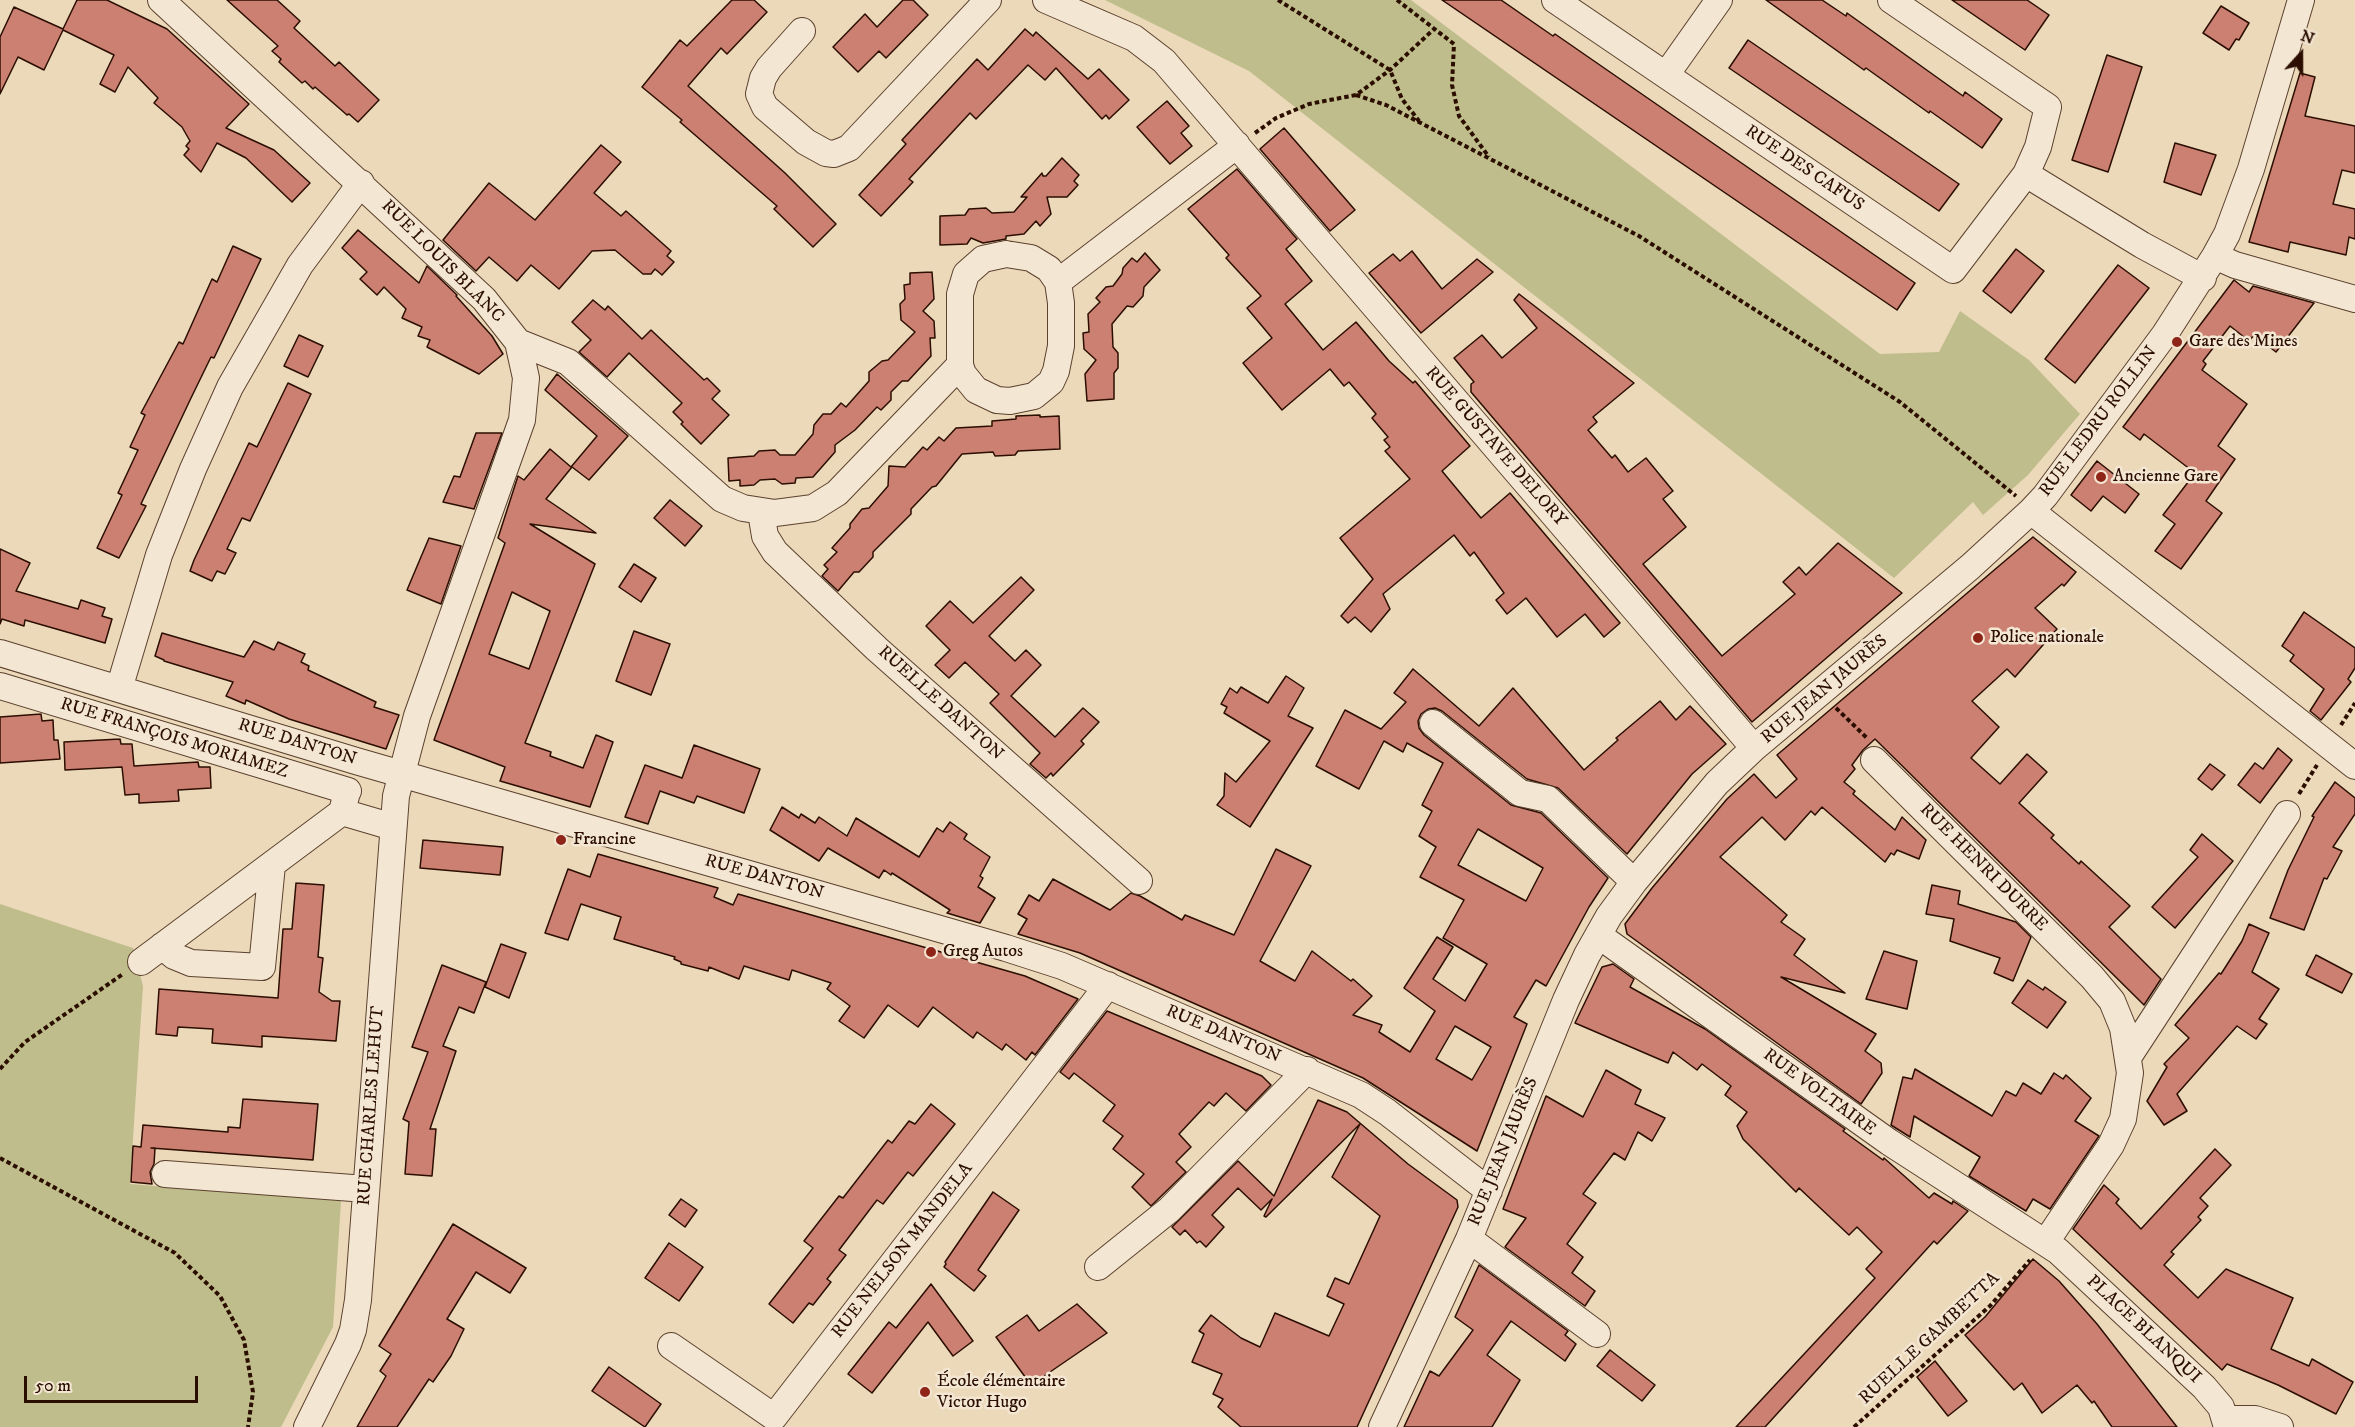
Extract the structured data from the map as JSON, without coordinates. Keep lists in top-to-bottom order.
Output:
{
  "streets": {
    "street": [
      "RUE DES CAFUS",
      "RUE LOUIS BLANC",
      "RUE LEDRU ROLLIN",
      "RUE GUSTAVE DELORY",
      "RUE JEAN JAURÈS",
      "RUELLE DANTON",
      "RUE FRANÇOIS MORIAMEZ",
      "RUE DANTON",
      "RUE HENRI DURRE",
      "RUE VOLTAIRE",
      "RUE CHARLES LEHUT",
      "RUE NELSON MANDELA",
      "PLACE BLANQUI"
    ],
    "path": ["RUELLE GAMBETTA"]
  },
  "crossings": [
    ["RUE LOUIS BLANC", "RUE DANTON"],
    ["RUE LOUIS BLANC", "RUE CHARLES LEHUT"],
    ["RUE LEDRU ROLLIN", "RUE JEAN JAURÈS"],
    ["RUE GUSTAVE DELORY", "RUE JEAN JAURÈS"],
    ["RUE JEAN JAURÈS", "RUE DANTON"],
    ["RUE JEAN JAURÈS", "RUE VOLTAIRE"],
    ["RUE FRANÇOIS MORIAMEZ", "RUE CHARLES LEHUT"],
    ["RUE DANTON", "RUE CHARLES LEHUT"],
    ["RUE DANTON", "RUE NELSON MANDELA"],
    ["RUE HENRI DURRE", "RUE VOLTAIRE"],
    ["RUE HENRI DURRE", "PLACE BLANQUI"],
    ["RUE HENRI DURRE", "RUELLE GAMBETTA"],
    ["RUE VOLTAIRE", "PLACE BLANQUI"],
    ["RUE VOLTAIRE", "RUELLE GAMBETTA"],
    ["PLACE BLANQUI", "RUELLE GAMBETTA"]
  ],
  "places": [
    "Gare des Mines",
    "Ancienne Gare",
    "Police nationale",
    "Francine",
    "Greg Autos",
    "École élémentaire Victor Hugo"
  ],
  "scale_bar": "50 m",
  "north": "top"
}
